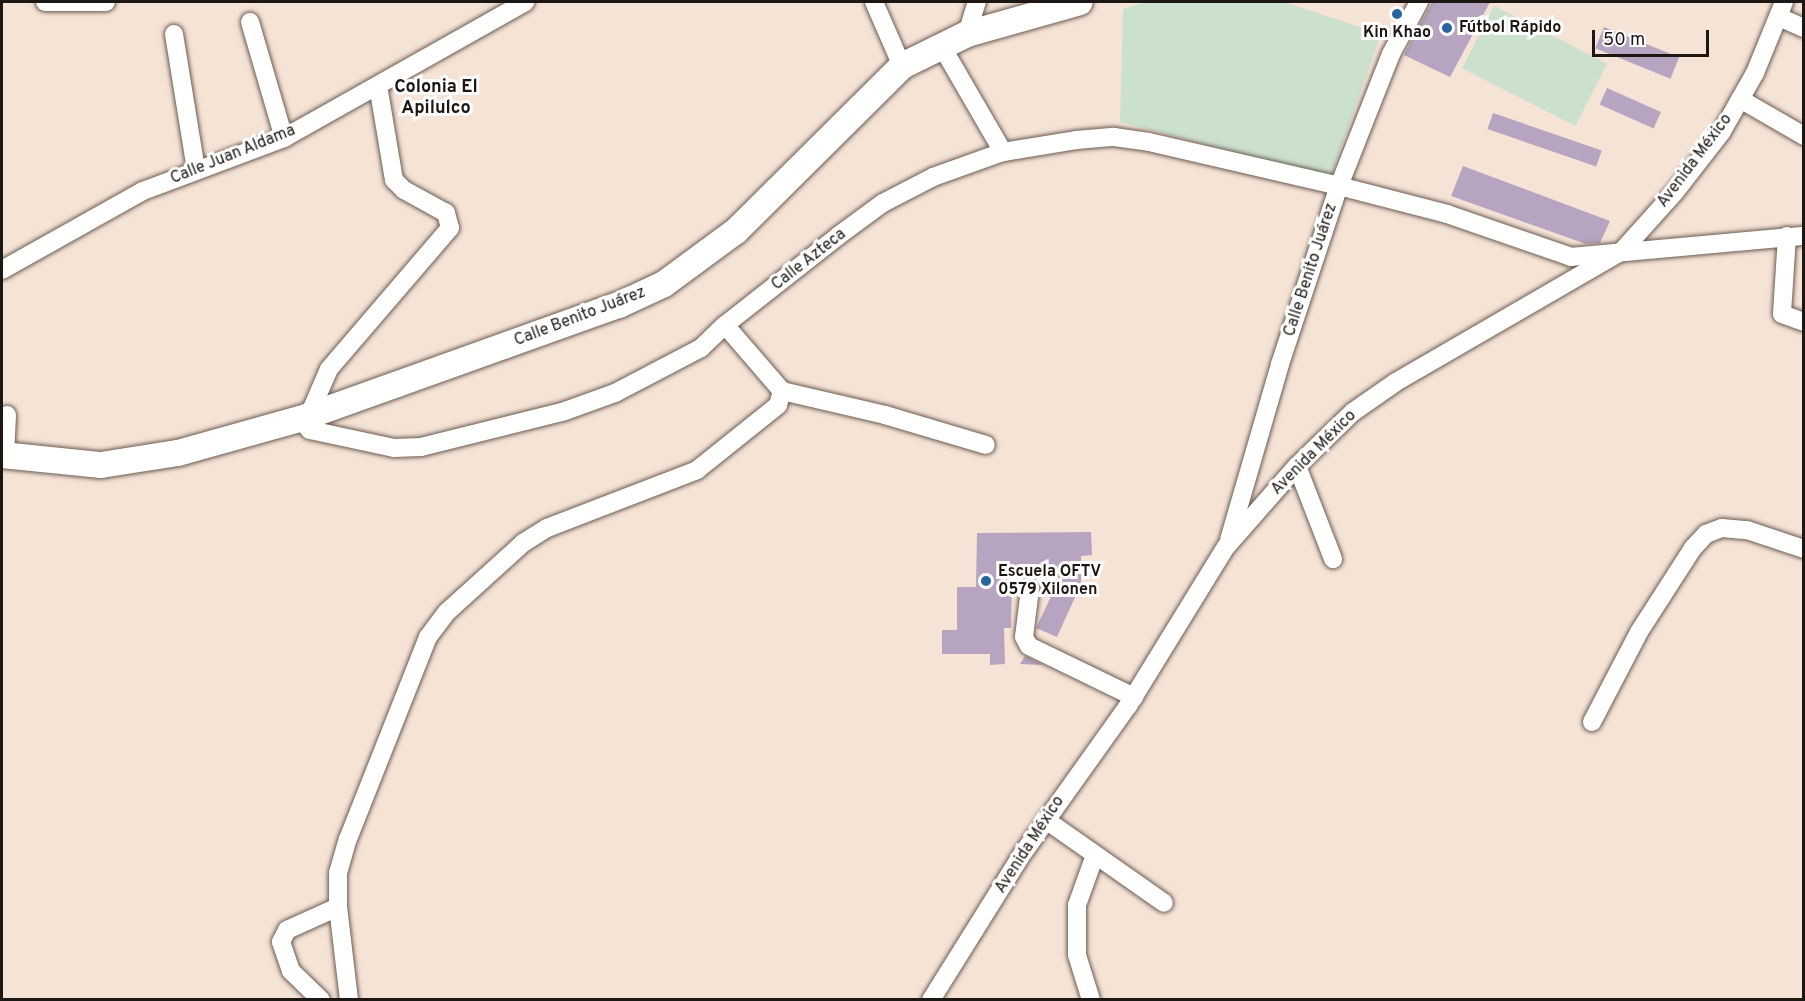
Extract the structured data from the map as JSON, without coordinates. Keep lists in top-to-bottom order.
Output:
{
  "streets": {
    "main road": ["Calle Benito Juárez"],
    "street": ["Calle Juan Aldama", "Avenida México", "Calle Azteca"]
  },
  "crossings": [
    ["Avenida México", "Calle Azteca"],
    ["Avenida México", "Calle Benito Juárez"],
    ["Calle Azteca", "Calle Benito Juárez"]
  ],
  "districts": ["Colonia El Apilulco"],
  "places": ["Kin Khao", "Fútbol Rápido", "Escuela OFTV 0579 Xilonen"],
  "scale_bar": "50 m"
}
